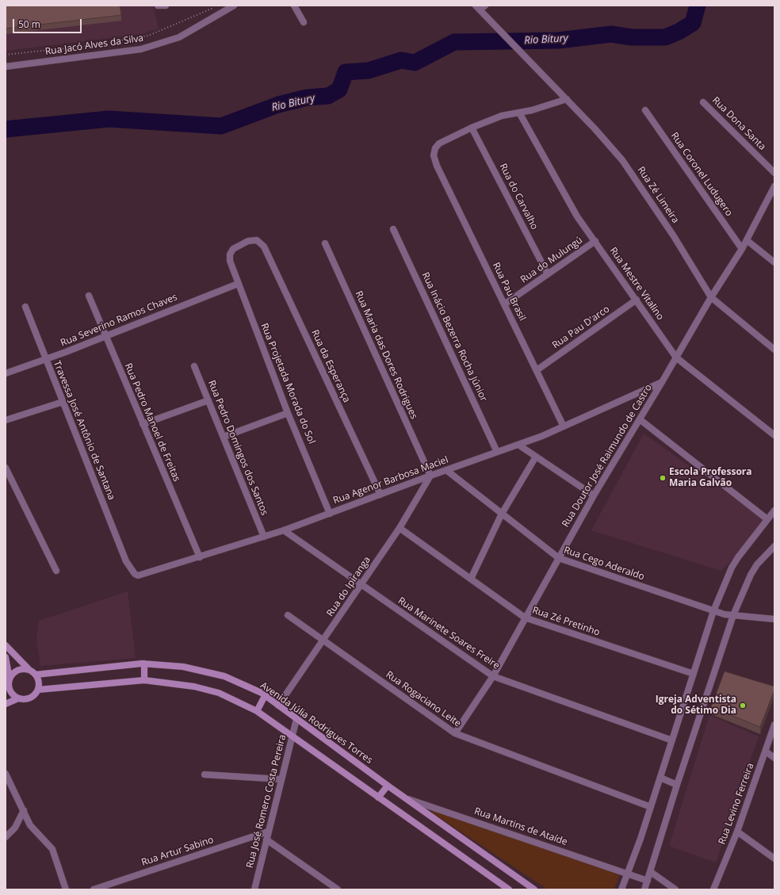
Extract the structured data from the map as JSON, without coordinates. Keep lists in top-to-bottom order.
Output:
{
  "streets": {
    "main road": ["Avenida Júlia Rodrigues Torres"],
    "street": [
      "Rua Jacó Alves da Silva",
      "Rua Dona Santa",
      "Rua Coronel Ludugero",
      "Rua Zé Limeira",
      "Rua do Carvalho",
      "Rua do Mulungú",
      "Rua Mestre Vitalino",
      "Rua Pau Brasil",
      "Rua Severino Ramos Chaves",
      "Rua Pau D'arco",
      "Rua Inácio Bezerra Rocha Júnior",
      "Rua Maria das Dores Rodrigues",
      "Rua da Esperança",
      "Rua Projetada Morada do Sol",
      "Rua Pedro Manoel de Freitas",
      "Travessa José Antônio de Santana",
      "Rua Pedro Domingos dos Santos",
      "Rua Doutor José Raimundo de Castro",
      "Rua Agenor Barbosa Maciel",
      "Rua Cego Aderaldo",
      "Rua do Ipiranga",
      "Rua Zé Pretinho",
      "Rua Marinete Soares Freire",
      "Rua Rogaciano Leite",
      "Rua José Romero Costa Pereira",
      "Rua Levino Ferreira",
      "Rua Martins de Ataíde",
      "Rua Artur Sabino"
    ]
  },
  "crossings": [
    ["Rua Coronel Ludugero", "Rua Doutor José Raimundo de Castro"],
    ["Rua Zé Limeira", "Rua Pau Brasil"],
    ["Rua Zé Limeira", "Rua Doutor José Raimundo de Castro"],
    ["Rua do Carvalho", "Rua do Mulungú"],
    ["Rua do Carvalho", "Rua Pau Brasil"],
    ["Rua do Mulungú", "Rua Mestre Vitalino"],
    ["Rua do Mulungú", "Rua Pau Brasil"],
    ["Rua Mestre Vitalino", "Rua Pau Brasil"],
    ["Rua Mestre Vitalino", "Rua Pau D'arco"],
    ["Rua Mestre Vitalino", "Rua Doutor José Raimundo de Castro"],
    ["Rua Pau Brasil", "Rua Pau D'arco"],
    ["Rua Pau Brasil", "Rua Agenor Barbosa Maciel"],
    ["Rua Severino Ramos Chaves", "Rua Projetada Morada do Sol"],
    ["Rua Severino Ramos Chaves", "Rua Pedro Manoel de Freitas"],
    ["Rua Severino Ramos Chaves", "Travessa José Antônio de Santana"],
    ["Rua Inácio Bezerra Rocha Júnior", "Rua Agenor Barbosa Maciel"],
    ["Rua Maria das Dores Rodrigues", "Rua Agenor Barbosa Maciel"],
    ["Rua Maria das Dores Rodrigues", "Rua do Ipiranga"],
    ["Rua da Esperança", "Rua Projetada Morada do Sol"],
    ["Rua da Esperança", "Rua Agenor Barbosa Maciel"],
    ["Rua Projetada Morada do Sol", "Rua Agenor Barbosa Maciel"],
    ["Rua Pedro Manoel de Freitas", "Rua Agenor Barbosa Maciel"],
    ["Travessa José Antônio de Santana", "Rua Agenor Barbosa Maciel"],
    ["Rua Pedro Domingos dos Santos", "Rua Agenor Barbosa Maciel"],
    ["Rua Doutor José Raimundo de Castro", "Rua Agenor Barbosa Maciel"],
    ["Rua Doutor José Raimundo de Castro", "Rua Cego Aderaldo"],
    ["Rua Doutor José Raimundo de Castro", "Rua Zé Pretinho"],
    ["Rua Doutor José Raimundo de Castro", "Rua Marinete Soares Freire"],
    ["Rua Doutor José Raimundo de Castro", "Rua Rogaciano Leite"],
    ["Rua Agenor Barbosa Maciel", "Rua Cego Aderaldo"],
    ["Rua Agenor Barbosa Maciel", "Rua do Ipiranga"],
    ["Rua Agenor Barbosa Maciel", "Rua Marinete Soares Freire"],
    ["Rua do Ipiranga", "Rua Zé Pretinho"],
    ["Rua do Ipiranga", "Rua Marinete Soares Freire"],
    ["Rua do Ipiranga", "Rua Rogaciano Leite"],
    ["Rua do Ipiranga", "Avenida Júlia Rodrigues Torres"],
    ["Avenida Júlia Rodrigues Torres", "Rua José Romero Costa Pereira"],
    ["Avenida Júlia Rodrigues Torres", "Rua Martins de Ataíde"],
    ["Rua José Romero Costa Pereira", "Rua Artur Sabino"]
  ],
  "water": ["Rio Bitury"],
  "places": ["Escola Professora Maria Galvão", "Igreja Adventista do Sétimo Dia"],
  "scale_bar": "50 m"
}
